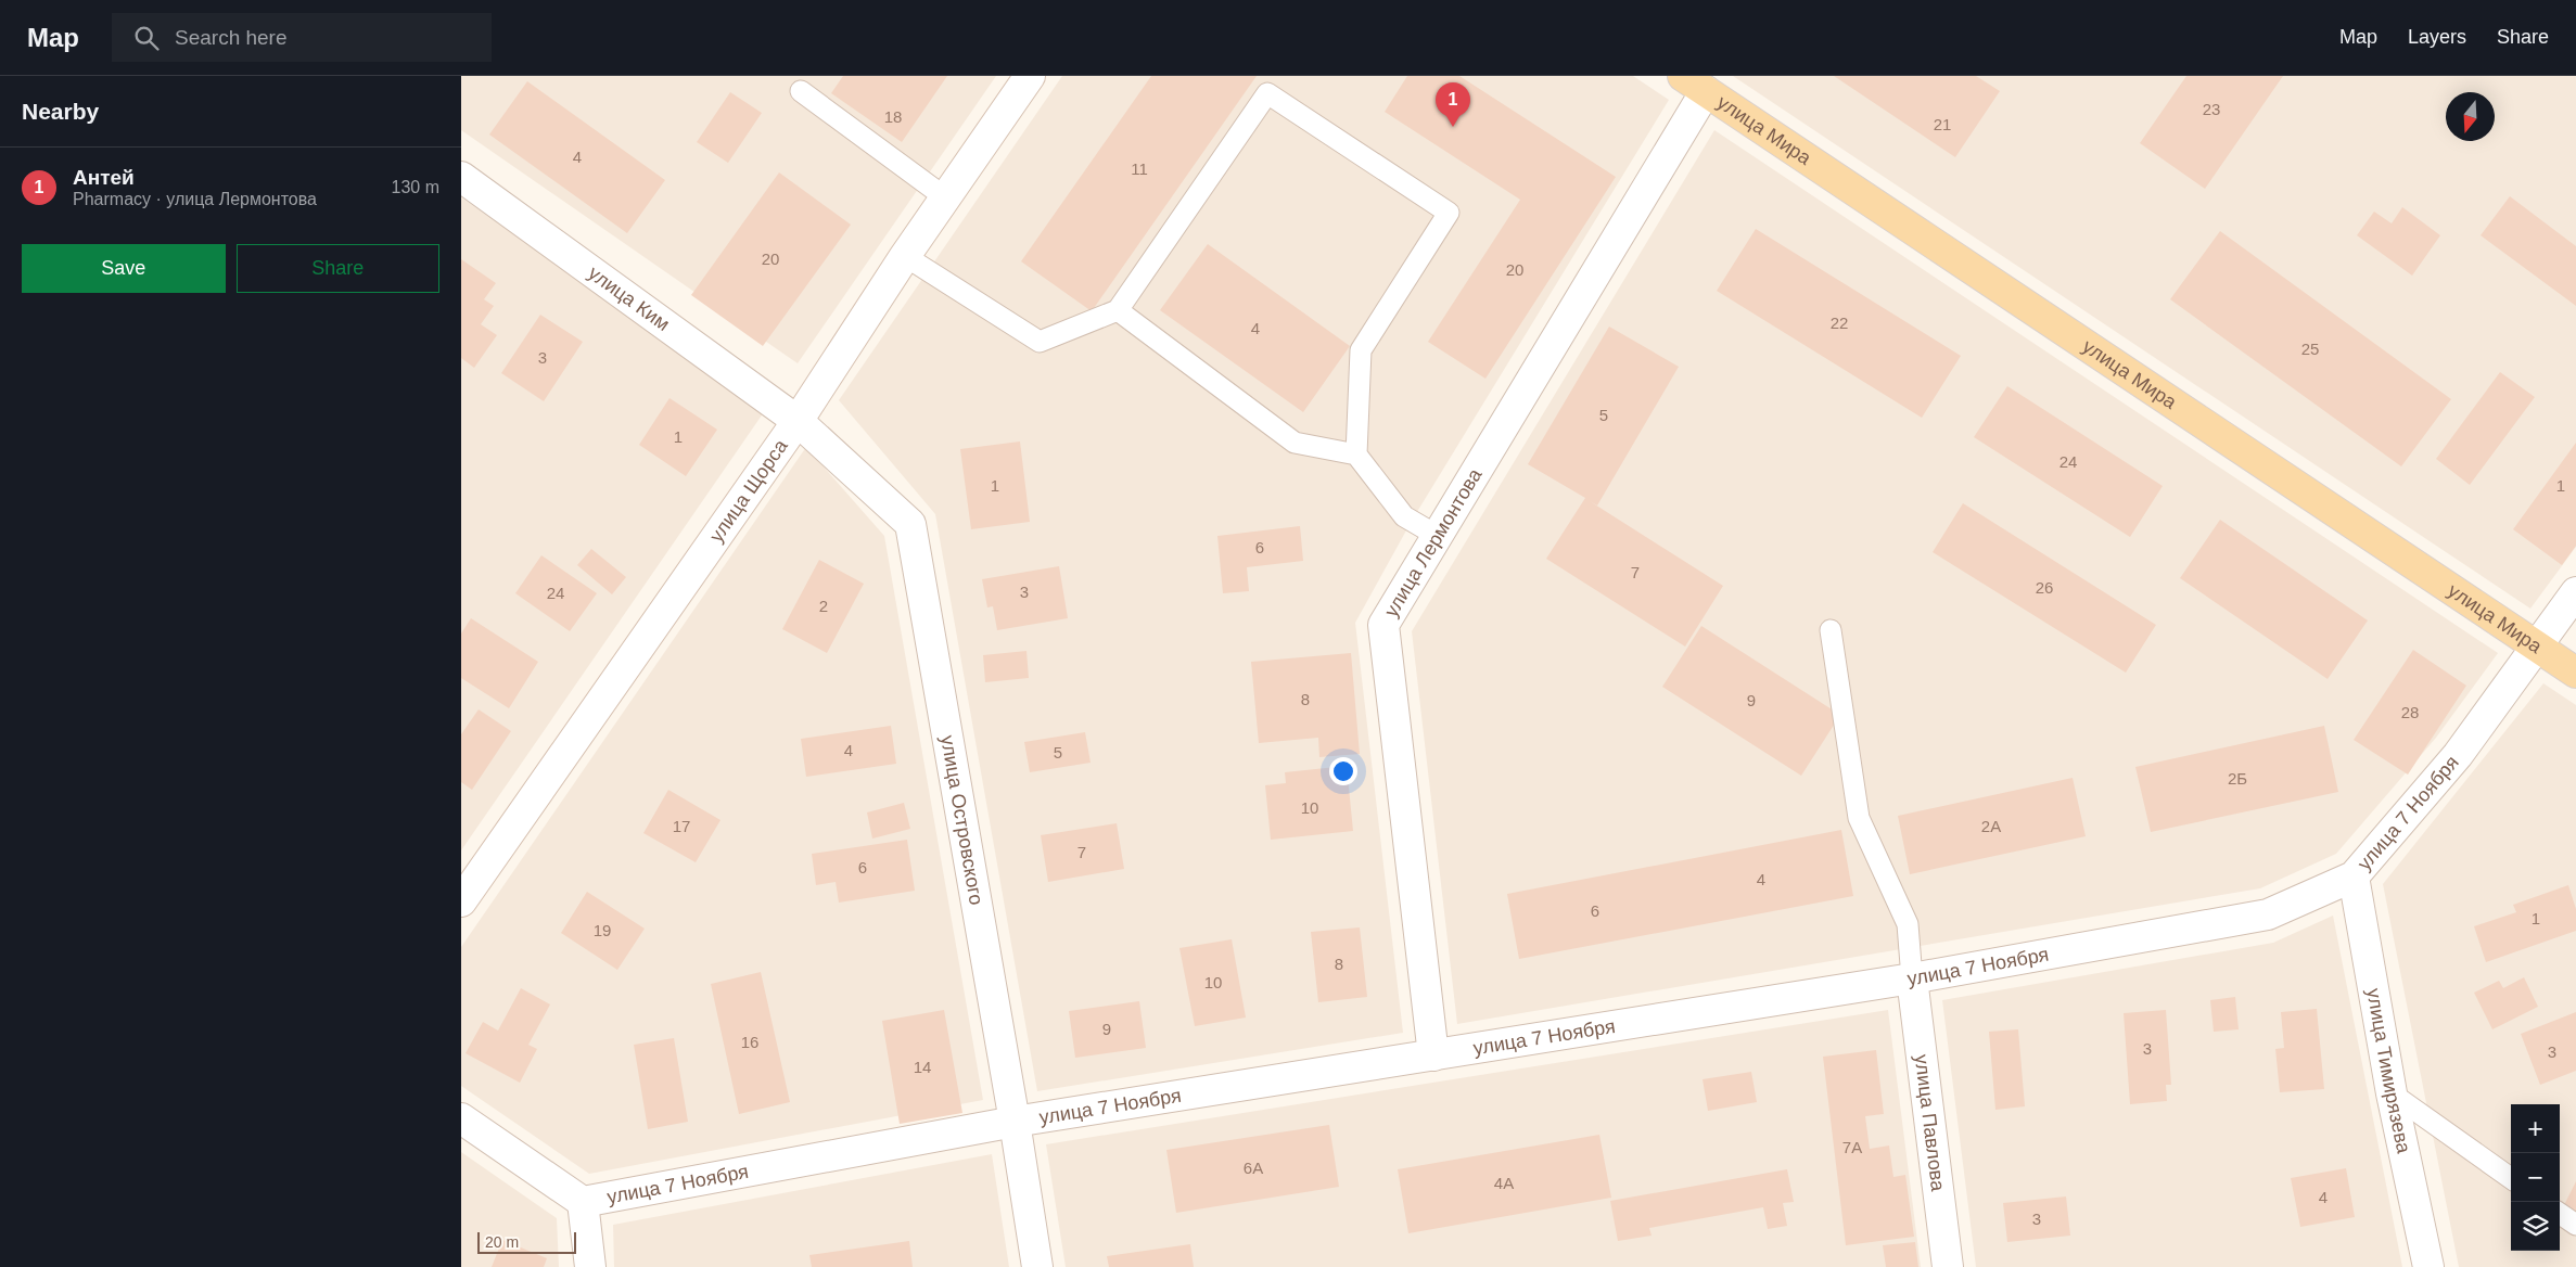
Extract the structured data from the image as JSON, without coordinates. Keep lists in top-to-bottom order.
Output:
{
  "streets": {
    "main road": ["улица Мира"],
    "street": [
      "улица Ким",
      "улица Щорса",
      "улица Лермонтова",
      "улица 7 Ноября",
      "улица Островского",
      "улица Тимирязева",
      "улица Павлова"
    ]
  },
  "crossings": [
    ["улица Мира", "улица Лермонтова"],
    ["улица Мира", "улица 7 Ноября"],
    ["улица Ким", "улица Щорса"],
    ["улица Ким", "улица Островского"],
    ["улица Щорса", "улица Островского"],
    ["улица Лермонтова", "улица 7 Ноября"],
    ["улица 7 Ноября", "улица Островского"],
    ["улица 7 Ноября", "улица Тимирязева"],
    ["улица 7 Ноября", "улица Павлова"]
  ],
  "house_numbers": [
    "23",
    "18",
    "21",
    "4",
    "11",
    "20",
    "20",
    "22",
    "4",
    "25",
    "3",
    "5",
    "1",
    "24",
    "1",
    "1",
    "6",
    "7",
    "26",
    "3",
    "24",
    "2",
    "8",
    "9",
    "28",
    "4",
    "5",
    "2Б",
    "10",
    "17",
    "2А",
    "7",
    "6",
    "4",
    "6",
    "1",
    "19",
    "8",
    "10",
    "9",
    "16",
    "3",
    "3",
    "14",
    "7А",
    "6А",
    "4А",
    "4",
    "3"
  ],
  "scale_bar": "20 m",
  "north": "bottom",
  "page": {
    "header": "Map",
    "search": "Search here",
    "nav": ["Map", "Layers", "Share"],
    "heading": "Nearby",
    "pins": "1",
    "list": [
      {
        "mark": "1",
        "name": "Антей",
        "note": "Pharmacy · улица Лермонтова",
        "value": "130 m"
      }
    ],
    "buttons": ["Save", "Share"],
    "map_buttons": ["+", "−"],
    "scale": "20 m"
  }
}
